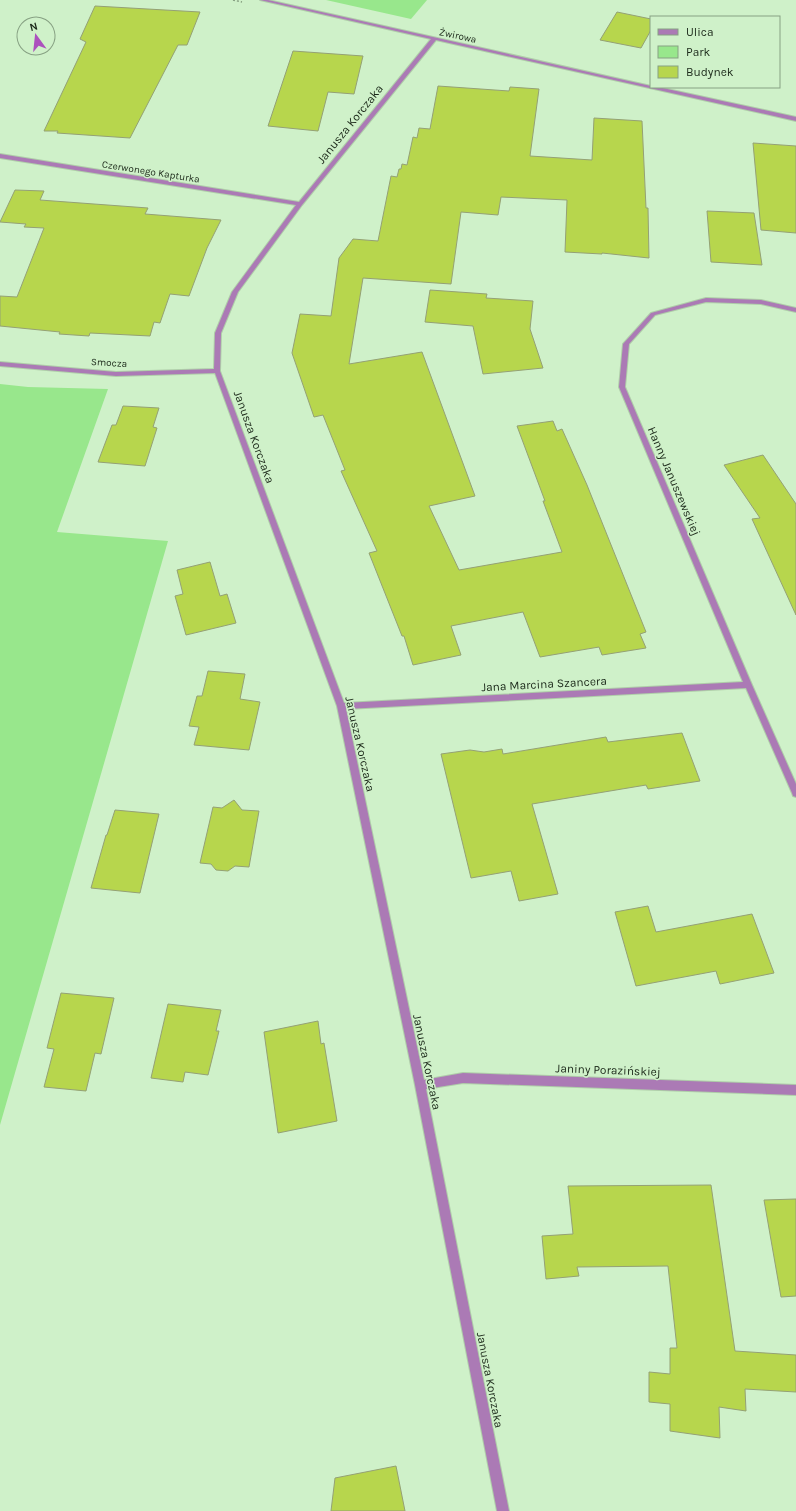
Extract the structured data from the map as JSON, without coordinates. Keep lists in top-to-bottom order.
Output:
{
  "streets": {
    "street": [
      "Żwirowa",
      "Janusza Korczaka",
      "Czerwonego Kapturka",
      "Smocza",
      "Hanny Januszewskiej",
      "Jana Marcina Szancera",
      "Janiny Porazińskiej"
    ]
  },
  "crossings": [
    ["Żwirowa", "Janusza Korczaka"],
    ["Janusza Korczaka", "Czerwonego Kapturka"],
    ["Janusza Korczaka", "Smocza"],
    ["Janusza Korczaka", "Jana Marcina Szancera"],
    ["Janusza Korczaka", "Janiny Porazińskiej"],
    ["Hanny Januszewskiej", "Jana Marcina Szancera"]
  ],
  "legend": ["Ulica", "Park", "Budynek"],
  "north": "top"
}
